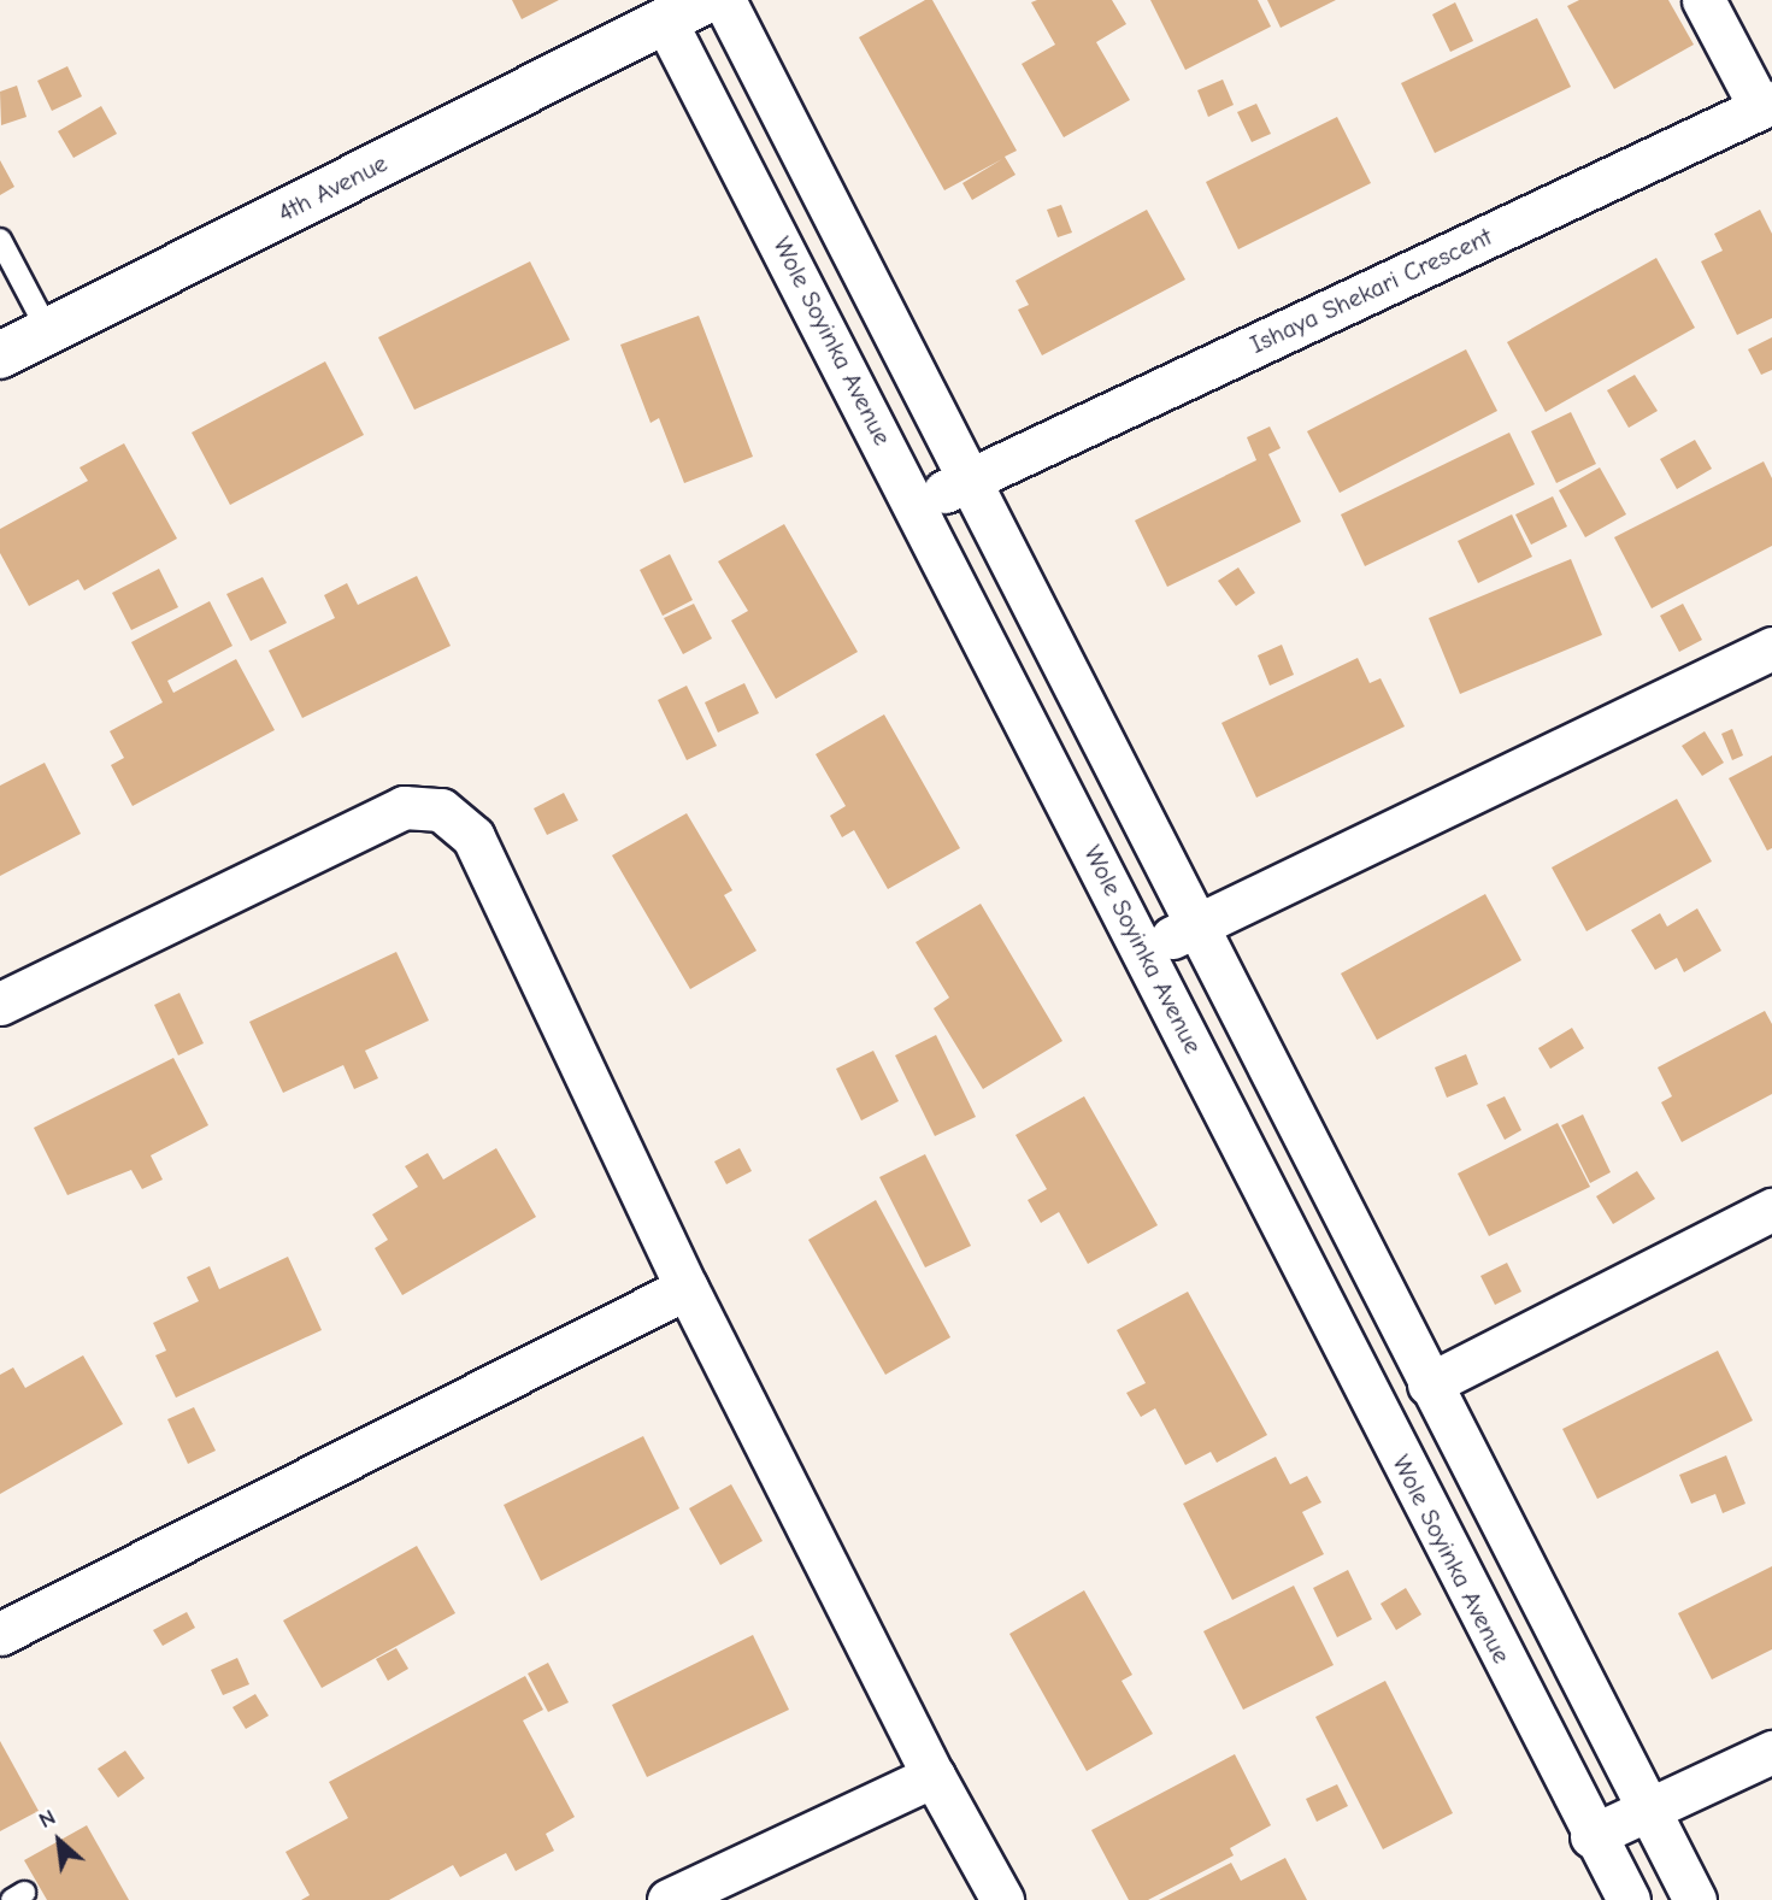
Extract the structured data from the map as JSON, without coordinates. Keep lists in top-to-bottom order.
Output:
{
  "streets": {
    "street": ["4th Avenue", "Ishaya Shekari Crescent", "Wole Soyinka Avenue"]
  },
  "crossings": [
    ["4th Avenue", "Wole Soyinka Avenue"],
    ["Ishaya Shekari Crescent", "Wole Soyinka Avenue"]
  ],
  "north": "top left"
}
